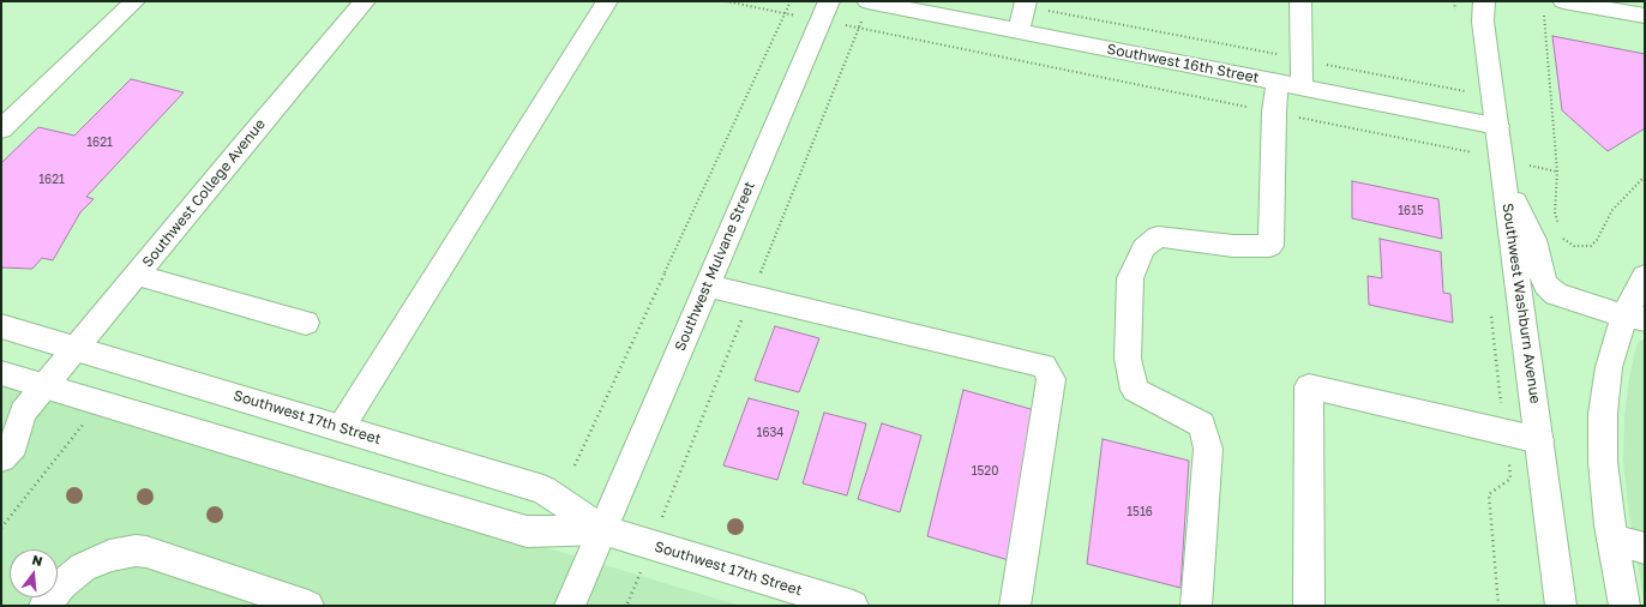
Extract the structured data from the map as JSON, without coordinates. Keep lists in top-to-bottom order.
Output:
{
  "streets": {
    "main road": [
      "Southwest 16th Street",
      "Southwest College Avenue",
      "Southwest Mulvane Street",
      "Southwest Washburn Avenue",
      "Southwest 17th Street"
    ]
  },
  "crossings": [
    ["Southwest 16th Street", "Southwest Washburn Avenue"],
    ["Southwest College Avenue", "Southwest 17th Street"],
    ["Southwest Mulvane Street", "Southwest 17th Street"]
  ],
  "house_numbers": [
    "1621",
    "1621",
    "1615",
    "1634",
    "1520",
    "1516"
  ],
  "north": "top"
}
